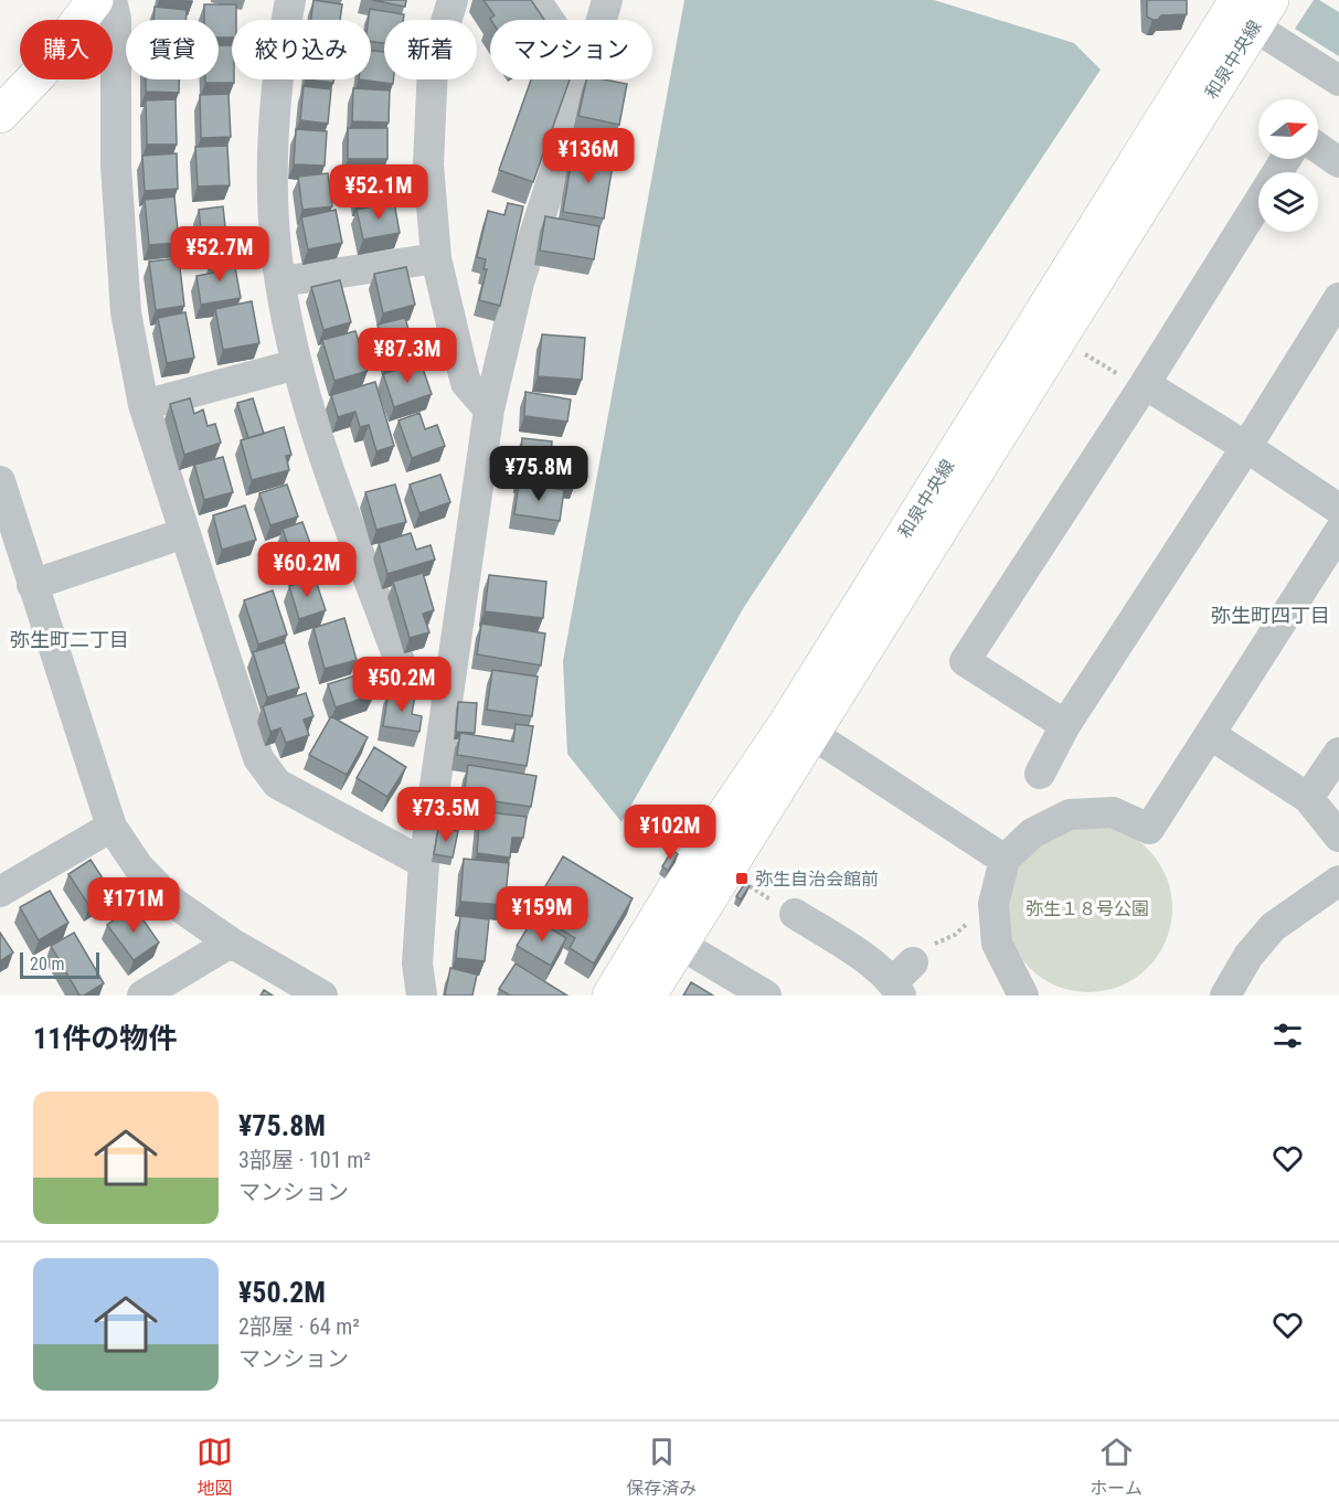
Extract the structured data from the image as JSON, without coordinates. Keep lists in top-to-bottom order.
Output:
{
  "streets": {
    "street": ["和泉中央線"]
  },
  "districts": ["弥生町四丁目", "弥生町二丁目"],
  "parks": ["弥生１８号公園"],
  "places": {
    "transit": ["弥生自治会館前"]
  },
  "scale_bar": "20 m",
  "north": "right",
  "page": {
    "chip": [
      "購入",
      "賃貸",
      "絞り込み",
      "新着",
      "マンション"
    ],
    "price": [
      "¥136M",
      "¥52.1M",
      "¥52.7M",
      "¥87.3M",
      "¥75.8M",
      "¥60.2M",
      "¥50.2M",
      "¥73.5M",
      "¥102M",
      "¥171M",
      "¥159M"
    ],
    "scale": "20 m",
    "heading": "11件の物件",
    "list": [
      {
        "name": "¥75.8M",
        "note": "3部屋 · 101 m² · マンション"
      },
      {
        "name": "¥50.2M",
        "note": "2部屋 · 64 m² · マンション"
      }
    ],
    "tabs": ["地図", "保存済み", "ホーム"]
  }
}
